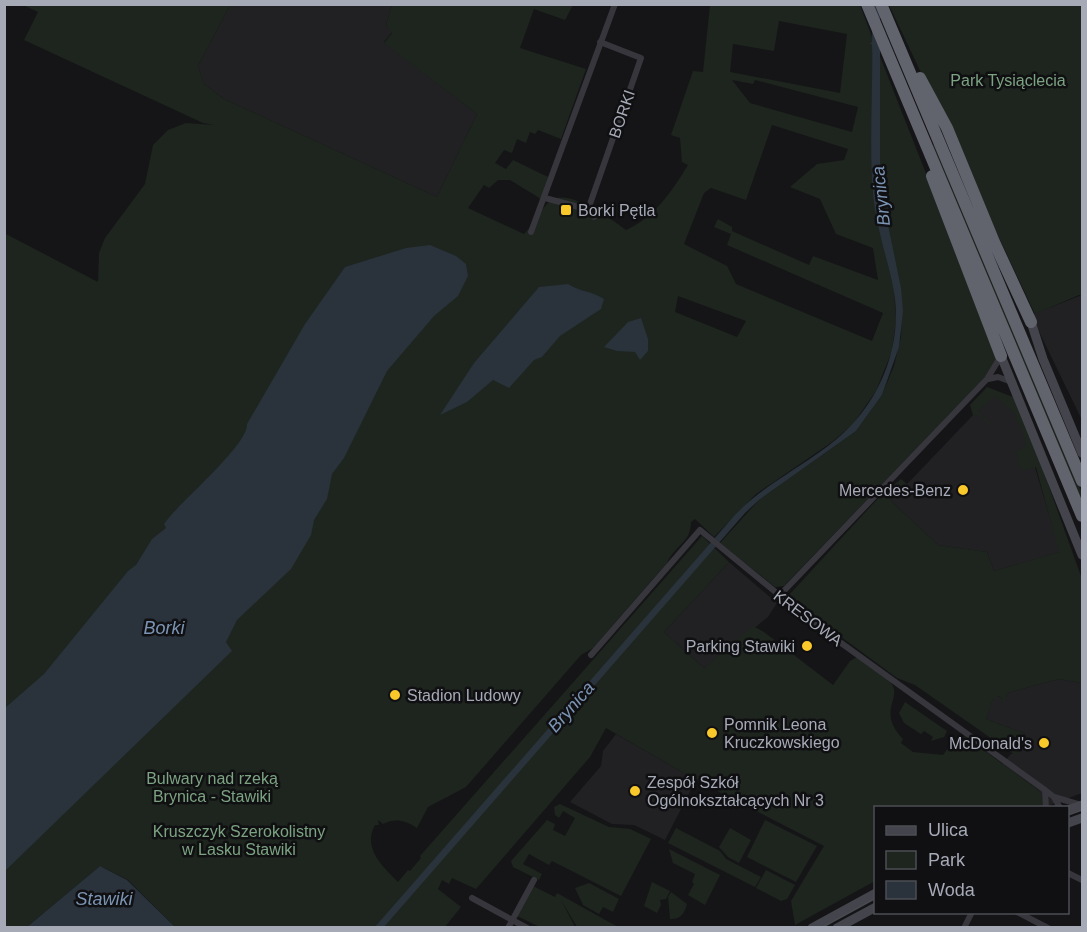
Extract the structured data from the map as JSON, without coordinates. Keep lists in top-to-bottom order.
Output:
{
  "streets": {
    "street": ["BORKI", "KRESOWA"]
  },
  "water": ["Brynica", "Borki", "Stawiki"],
  "parks": ["Park Tysiąclecia", "Bulwary nad rzeką Brynica - Stawiki", "Kruszczyk Szerokolistny w Lasku Stawiki"],
  "places": {
    "transit": ["Borki Pętla"],
    "other": [
      "Mercedes-Benz",
      "Parking Stawiki",
      "Stadion Ludowy",
      "Pomnik Leona Kruczkowskiego",
      "McDonald's",
      "Zespół Szkół Ogólnokształcących Nr 3"
    ]
  },
  "legend": ["Ulica", "Park", "Woda"]
}
